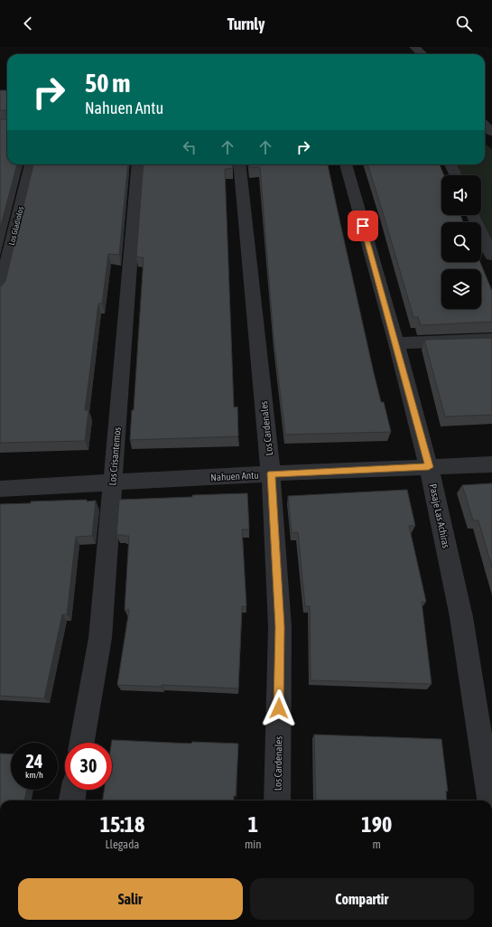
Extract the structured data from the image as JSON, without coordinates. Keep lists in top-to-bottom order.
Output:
{
  "streets": {
    "street": [
      "Los Gladiolos",
      "Los Cardenales",
      "Los Crisantemos",
      "Nahuen Antu",
      "Pasaje Las Achiras"
    ]
  },
  "crossings": [
    ["Los Cardenales", "Nahuen Antu"],
    ["Los Crisantemos", "Nahuen Antu"],
    ["Nahuen Antu", "Pasaje Las Achiras"]
  ],
  "page": {
    "header": "Turnly",
    "turn": ["50 m", "Nahuen Antu"],
    "speed": "24 km/h",
    "limit": "30",
    "eta": [
      "15:18",
      "Llegada",
      "1",
      "min",
      "190",
      "m"
    ],
    "buttons": ["Salir", "Compartir"]
  }
}
